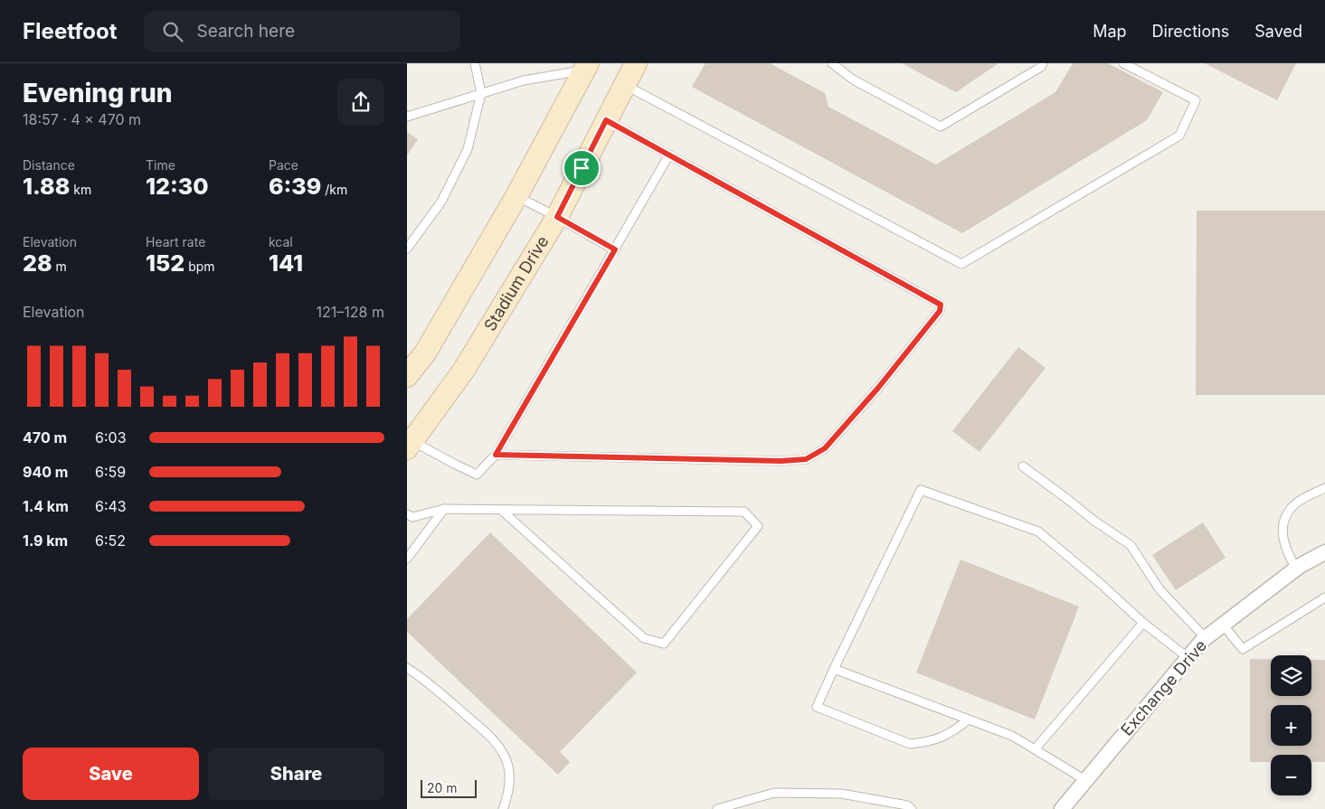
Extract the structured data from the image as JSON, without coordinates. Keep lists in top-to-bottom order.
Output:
{
  "streets": {
    "main road": ["Stadium Drive"],
    "street": ["Exchange Drive"]
  },
  "scale_bar": "20 m",
  "page": {
    "header": "Fleetfoot",
    "search": "Search here",
    "nav": ["Map", "Directions", "Saved"],
    "heading": ["Evening run", "18:57 · 4 × 470 m"],
    "stats": [
      ["Distance", "1.88 km"],
      ["Time", "12:30"],
      ["Pace", "6:39 /km"],
      ["Elevation", "28 m"],
      ["Heart rate", "152 bpm"],
      ["kcal", "141"]
    ],
    "chart": ["Elevation", "121–128 m"],
    "list": [
      {
        "name": "470 m",
        "note": "6:03"
      },
      {
        "name": "940 m",
        "note": "6:59"
      },
      {
        "name": "1.4 km",
        "note": "6:43"
      },
      {
        "name": "1.9 km",
        "note": "6:52"
      }
    ],
    "map_buttons": ["+", "−"],
    "buttons": ["Save", "Share"],
    "scale": "20 m"
  }
}
